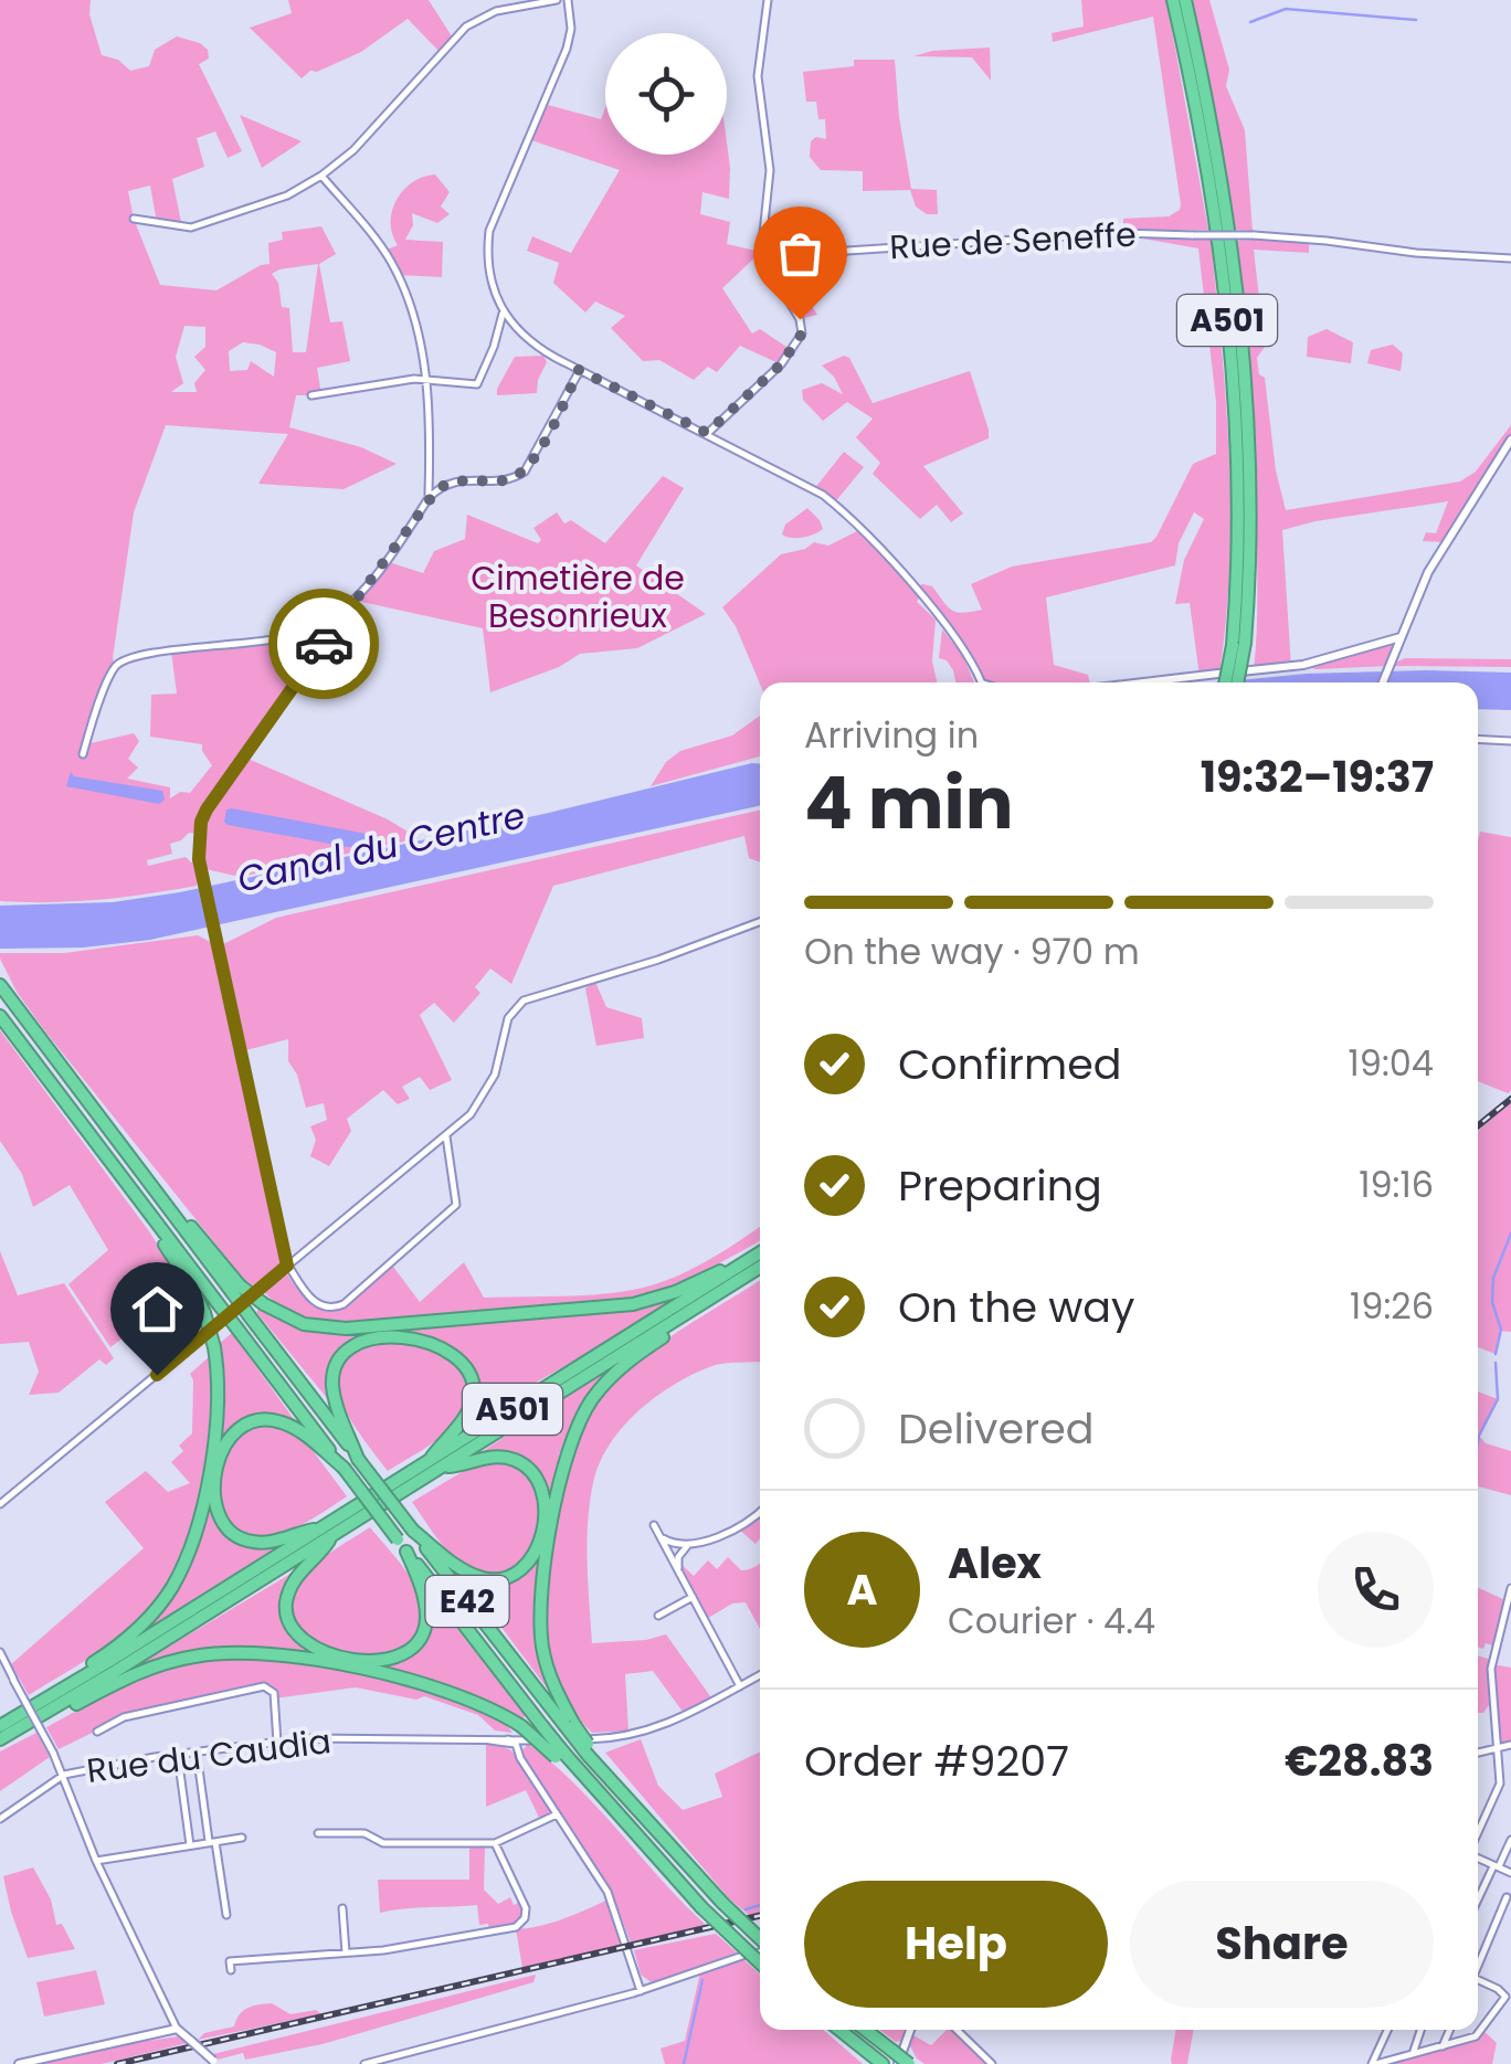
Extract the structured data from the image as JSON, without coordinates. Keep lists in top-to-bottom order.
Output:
{
  "streets": {
    "highway": ["A501", "E42"],
    "street": ["Rue de Seneffe", "Rue du Caudia"]
  },
  "water": ["Canal du Centre"],
  "parks": ["Cimetière de Besonrieux"],
  "page": {
    "heading": ["4 min", "Arriving in", "19:32–19:37"],
    "panel": [
      "Alex",
      "Courier · 4.4",
      "Order #9207",
      "€28.83"
    ],
    "bar": "On the way · 970 m",
    "list": [
      ["Confirmed", "19:04"],
      ["Preparing", "19:16"],
      ["On the way", "19:26"],
      "Delivered"
    ],
    "round": "A",
    "buttons": ["Help", "Share"]
  }
}
